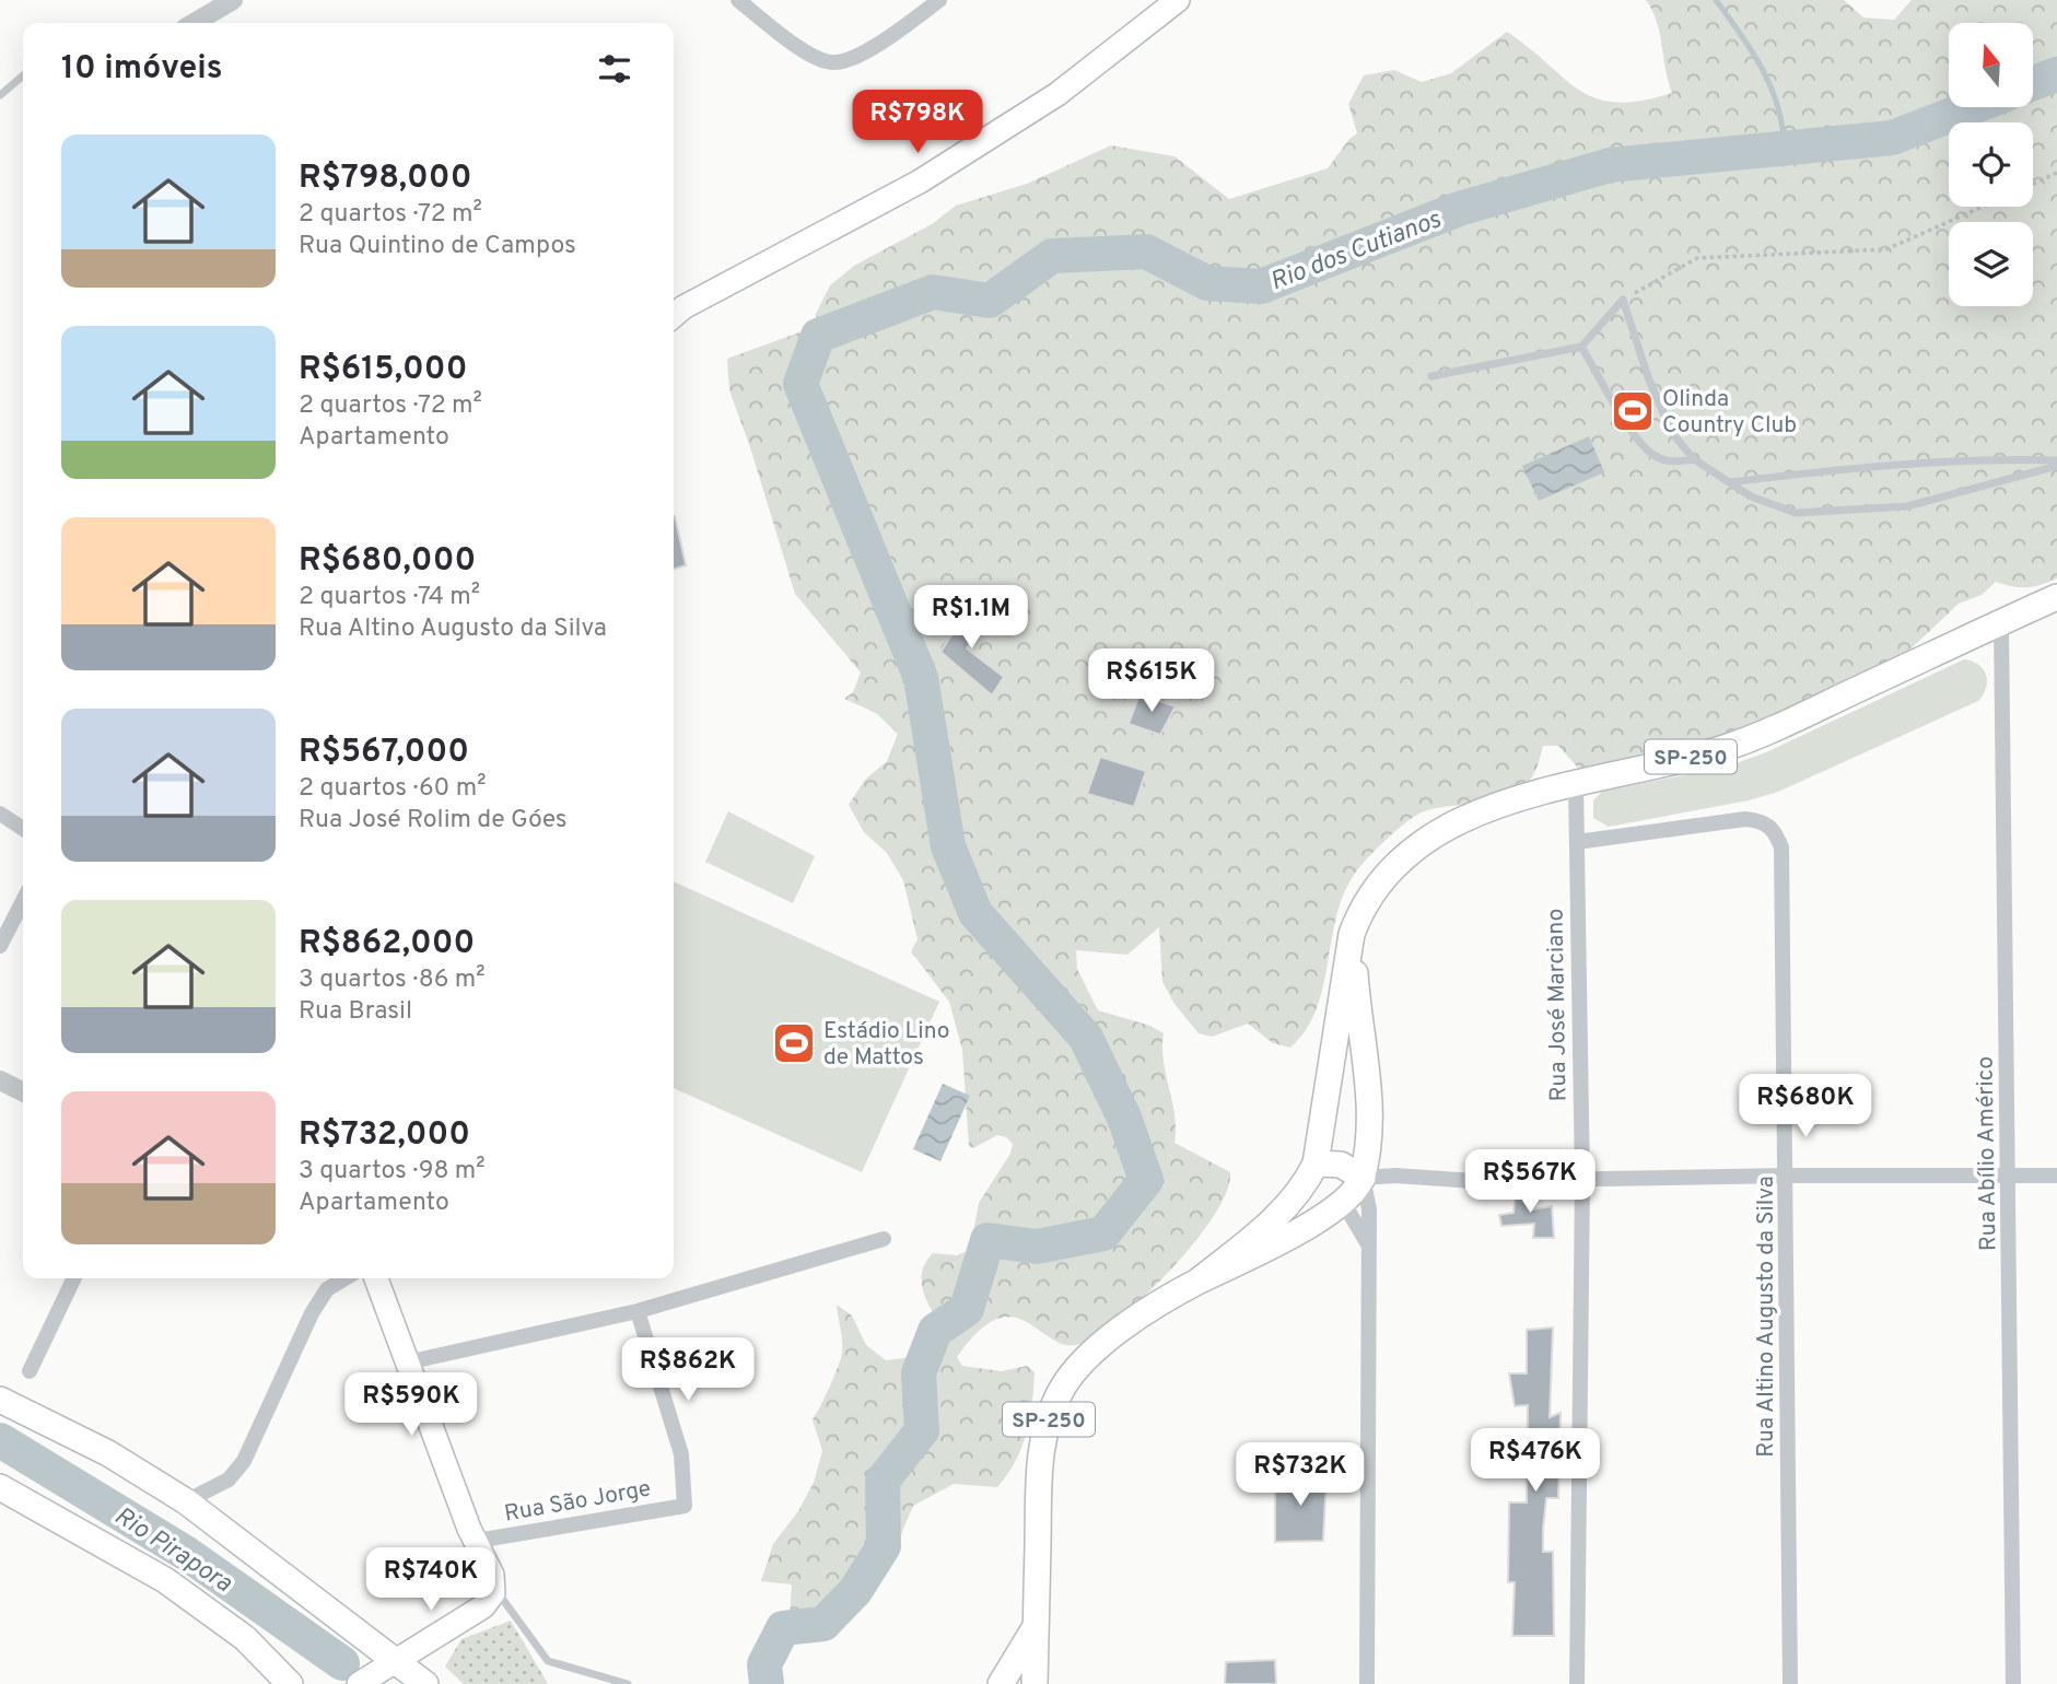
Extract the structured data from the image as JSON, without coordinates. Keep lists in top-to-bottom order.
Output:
{
  "streets": {
    "main road": ["SP-250"],
    "street": [
      "Rua José Marciano",
      "Rua Abílio Américo",
      "Rua Altino Augusto da Silva",
      "Rua São Jorge"
    ]
  },
  "crossings": [
    ["SP-250", "Rua José Marciano"],
    ["SP-250", "Rua Abílio Américo"],
    ["Rua José Marciano", "Rua Altino Augusto da Silva"]
  ],
  "water": ["Rio dos Cutianos", "Rio Pirapora"],
  "places": {
    "sports": ["Olinda Country Club", "Estádio Lino de Mattos"]
  },
  "north": "top",
  "page": {
    "heading": "10 imóveis",
    "price": [
      "R$798K",
      "R$1.1M",
      "R$615K",
      "R$680K",
      "R$567K",
      "R$862K",
      "R$590K",
      "R$476K",
      "R$732K",
      "R$740K"
    ],
    "list": [
      {
        "name": "R$798,000",
        "note": "2 quartos · 72 m² · Rua Quintino de Campos"
      },
      {
        "name": "R$615,000",
        "note": "2 quartos · 72 m² · Apartamento"
      },
      {
        "name": "R$680,000",
        "note": "2 quartos · 74 m² · Rua Altino Augusto da Silva"
      },
      {
        "name": "R$567,000",
        "note": "2 quartos · 60 m² · Rua José Rolim de Góes"
      },
      {
        "name": "R$862,000",
        "note": "3 quartos · 86 m² · Rua Brasil"
      },
      {
        "name": "R$732,000",
        "note": "3 quartos · 98 m² · Apartamento"
      }
    ]
  }
}
